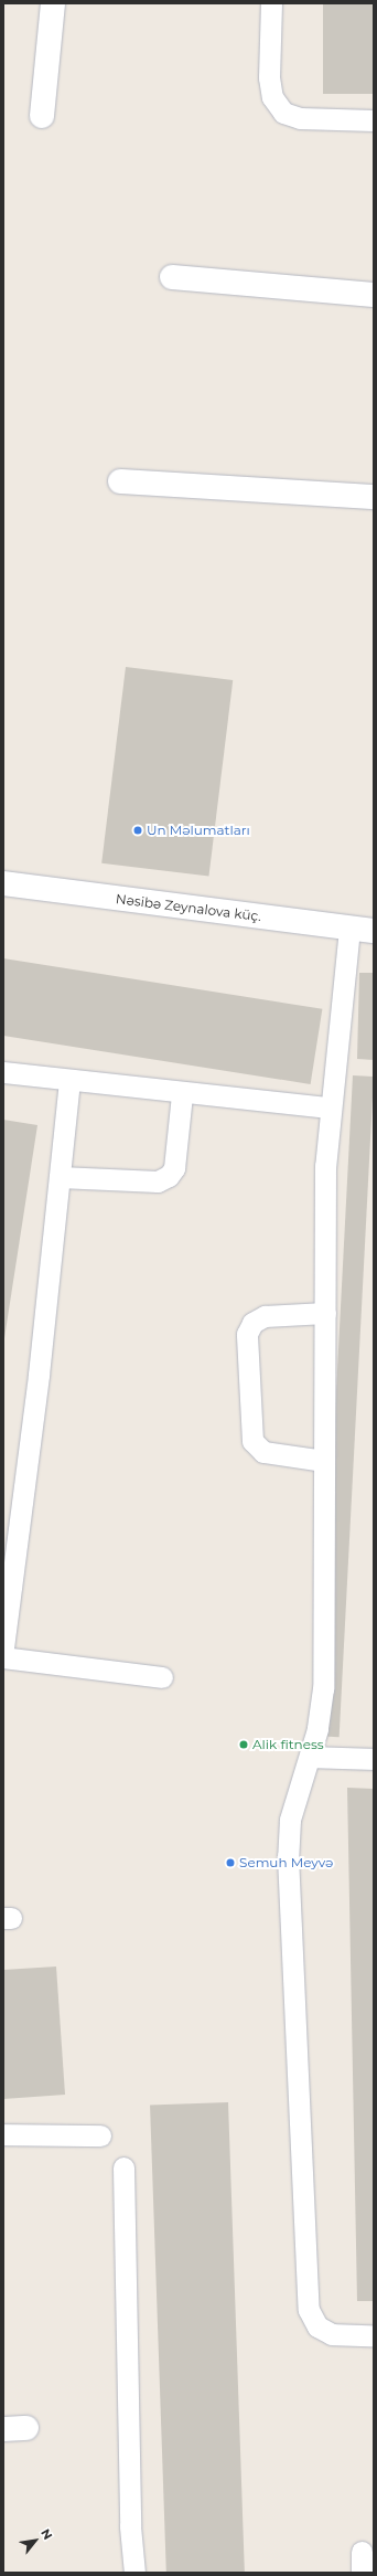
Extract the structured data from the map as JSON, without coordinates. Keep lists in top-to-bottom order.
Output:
{
  "streets": {
    "street": ["Nəsibə Zeynalova küç."]
  },
  "places": ["Un Məlumatları", "Alik fitness", "Semuh Meyvə"],
  "north": "top right"
}
